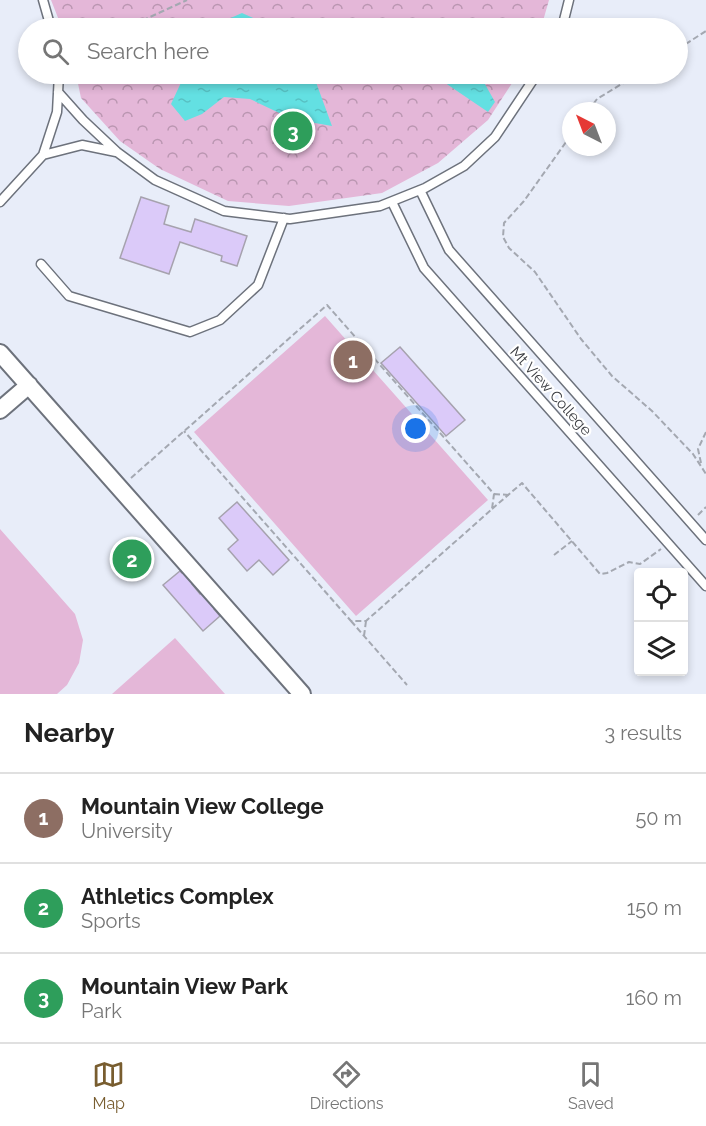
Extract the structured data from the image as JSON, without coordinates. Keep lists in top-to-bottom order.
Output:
{
  "streets": {
    "lane": ["Mt View College"]
  },
  "north": "top left",
  "page": {
    "search": "Search here",
    "pins": ["3", "1", "2"],
    "heading": ["Nearby", "3 results"],
    "list": [
      {
        "mark": "1",
        "name": "Mountain View College",
        "note": "University",
        "value": "50 m"
      },
      {
        "mark": "2",
        "name": "Athletics Complex",
        "note": "Sports",
        "value": "150 m"
      },
      {
        "mark": "3",
        "name": "Mountain View Park",
        "note": "Park",
        "value": "160 m"
      }
    ],
    "nav": ["Map", "Directions", "Saved"]
  }
}
